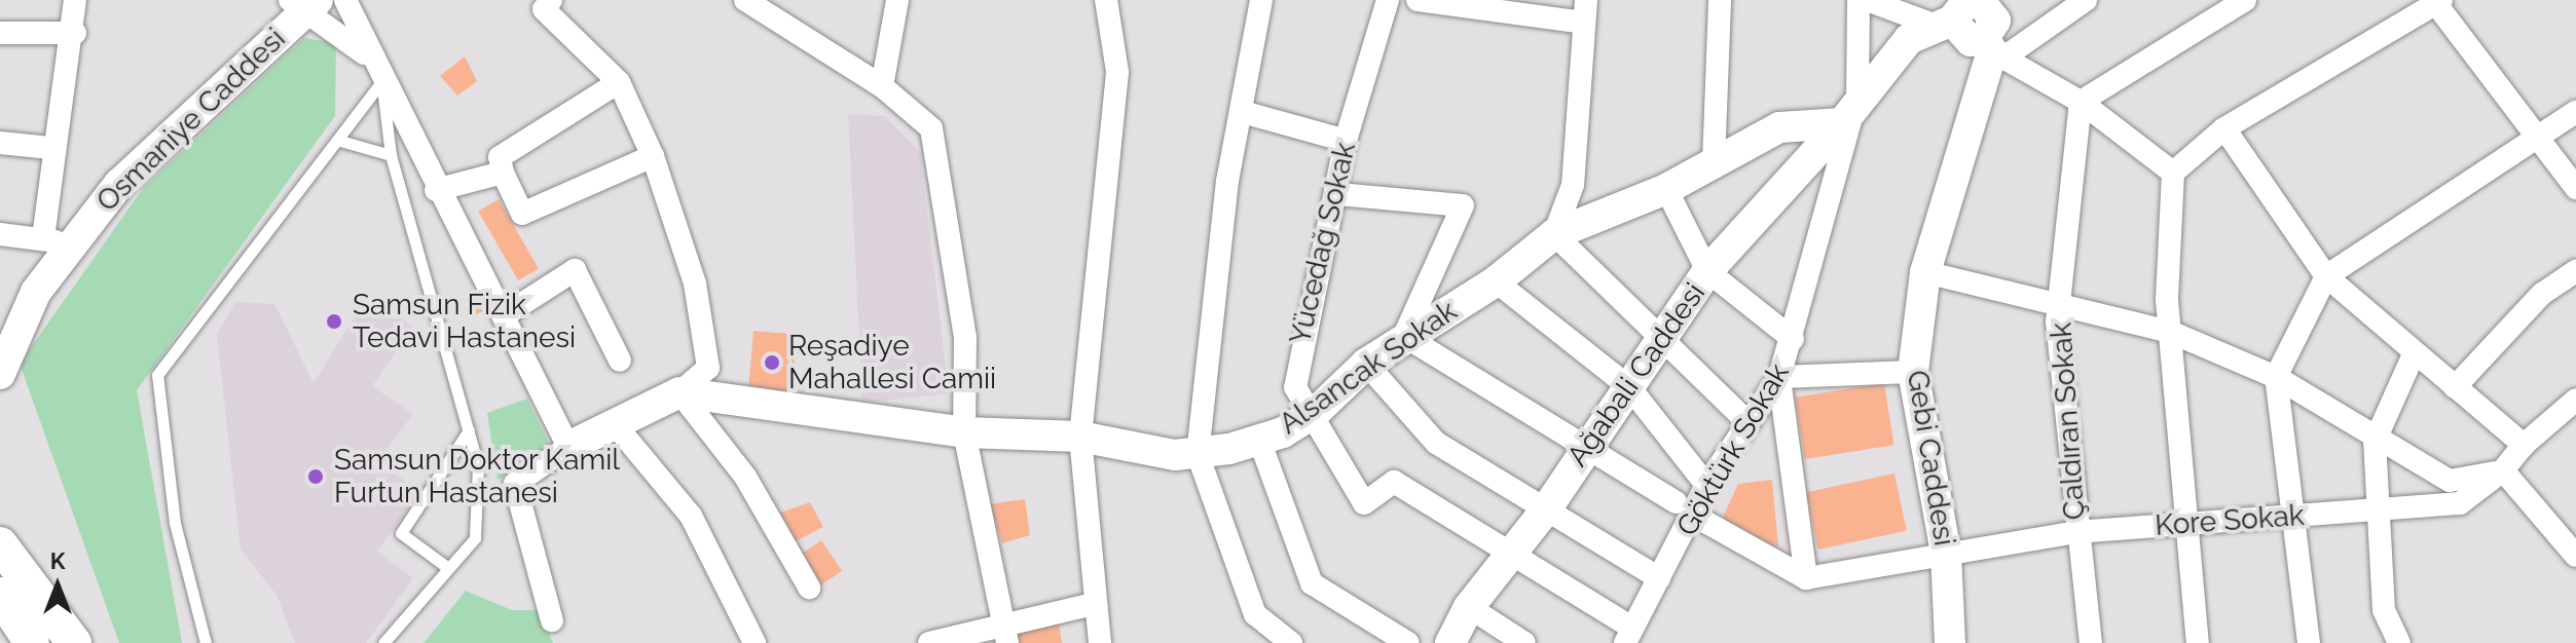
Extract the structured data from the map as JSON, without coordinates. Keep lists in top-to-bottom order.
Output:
{
  "streets": {
    "street": [
      "Osmaniye Caddesi",
      "Yücedağ Sokak",
      "Alsancak Sokak",
      "Ağabali Caddesi",
      "Çaldıran Sokak",
      "Göktürk Sokak",
      "Gebi Caddesi",
      "Kore Sokak"
    ]
  },
  "crossings": [
    ["Yücedağ Sokak", "Alsancak Sokak"],
    ["Yücedağ Sokak", "Ağabali Caddesi"],
    ["Yücedağ Sokak", "Göktürk Sokak"],
    ["Alsancak Sokak", "Ağabali Caddesi"],
    ["Alsancak Sokak", "Göktürk Sokak"],
    ["Ağabali Caddesi", "Göktürk Sokak"],
    ["Ağabali Caddesi", "Gebi Caddesi"],
    ["Çaldıran Sokak", "Kore Sokak"],
    ["Gebi Caddesi", "Kore Sokak"]
  ],
  "places": ["Samsun Fizik Tedavi Hastanesi", "Reşadiye Mahallesi Camii", "Samsun Doktor Kamil Furtun Hastanesi"],
  "north": "top"
}
